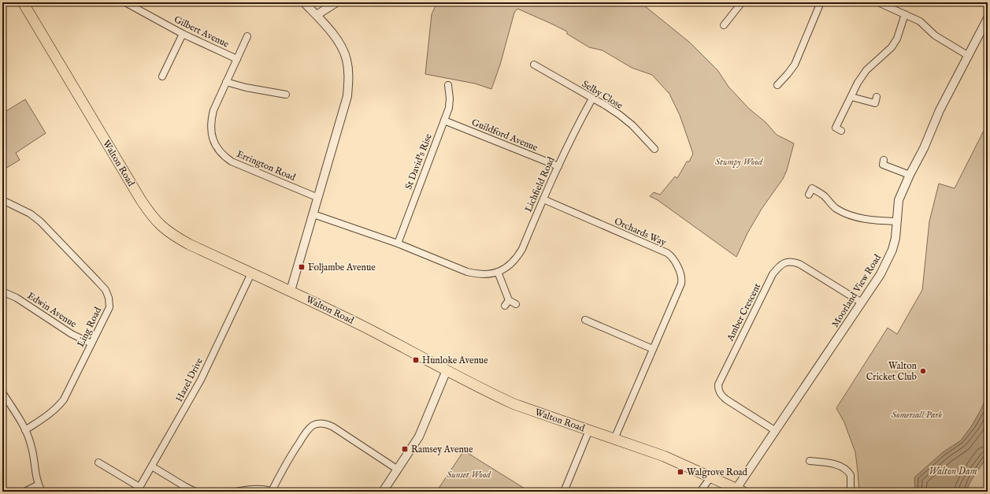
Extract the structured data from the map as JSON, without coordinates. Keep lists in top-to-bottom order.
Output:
{
  "streets": {
    "main road": ["Walton Road"],
    "street": [
      "Gilbert Avenue",
      "Selby Close",
      "Guildford Avenue",
      "St David's Rise",
      "Errington Road",
      "Lichfield Road",
      "Orchards Way",
      "Moorland View Road",
      "Edwin Avenue",
      "Amber Crescent",
      "Ling Road",
      "Hazel Drive"
    ]
  },
  "crossings": [
    ["Gilbert Avenue", "Errington Road"],
    ["Selby Close", "Lichfield Road"],
    ["Guildford Avenue", "St David's Rise"],
    ["Guildford Avenue", "Lichfield Road"],
    ["St David's Rise", "Lichfield Road"],
    ["Walton Road", "Orchards Way"],
    ["Walton Road", "Moorland View Road"],
    ["Walton Road", "Hazel Drive"],
    ["Lichfield Road", "Orchards Way"],
    ["Moorland View Road", "Amber Crescent"],
    ["Edwin Avenue", "Ling Road"]
  ],
  "water": ["Walton Dam"],
  "parks": ["Stumpy Wood", "Somersall Park", "Sunset Wood"],
  "places": {
    "transit": [
      "Foljambe Avenue",
      "Hunloke Avenue",
      "Ramsey Avenue",
      "Walgrove Road"
    ],
    "other": ["Walton Cricket Club"]
  }
}
